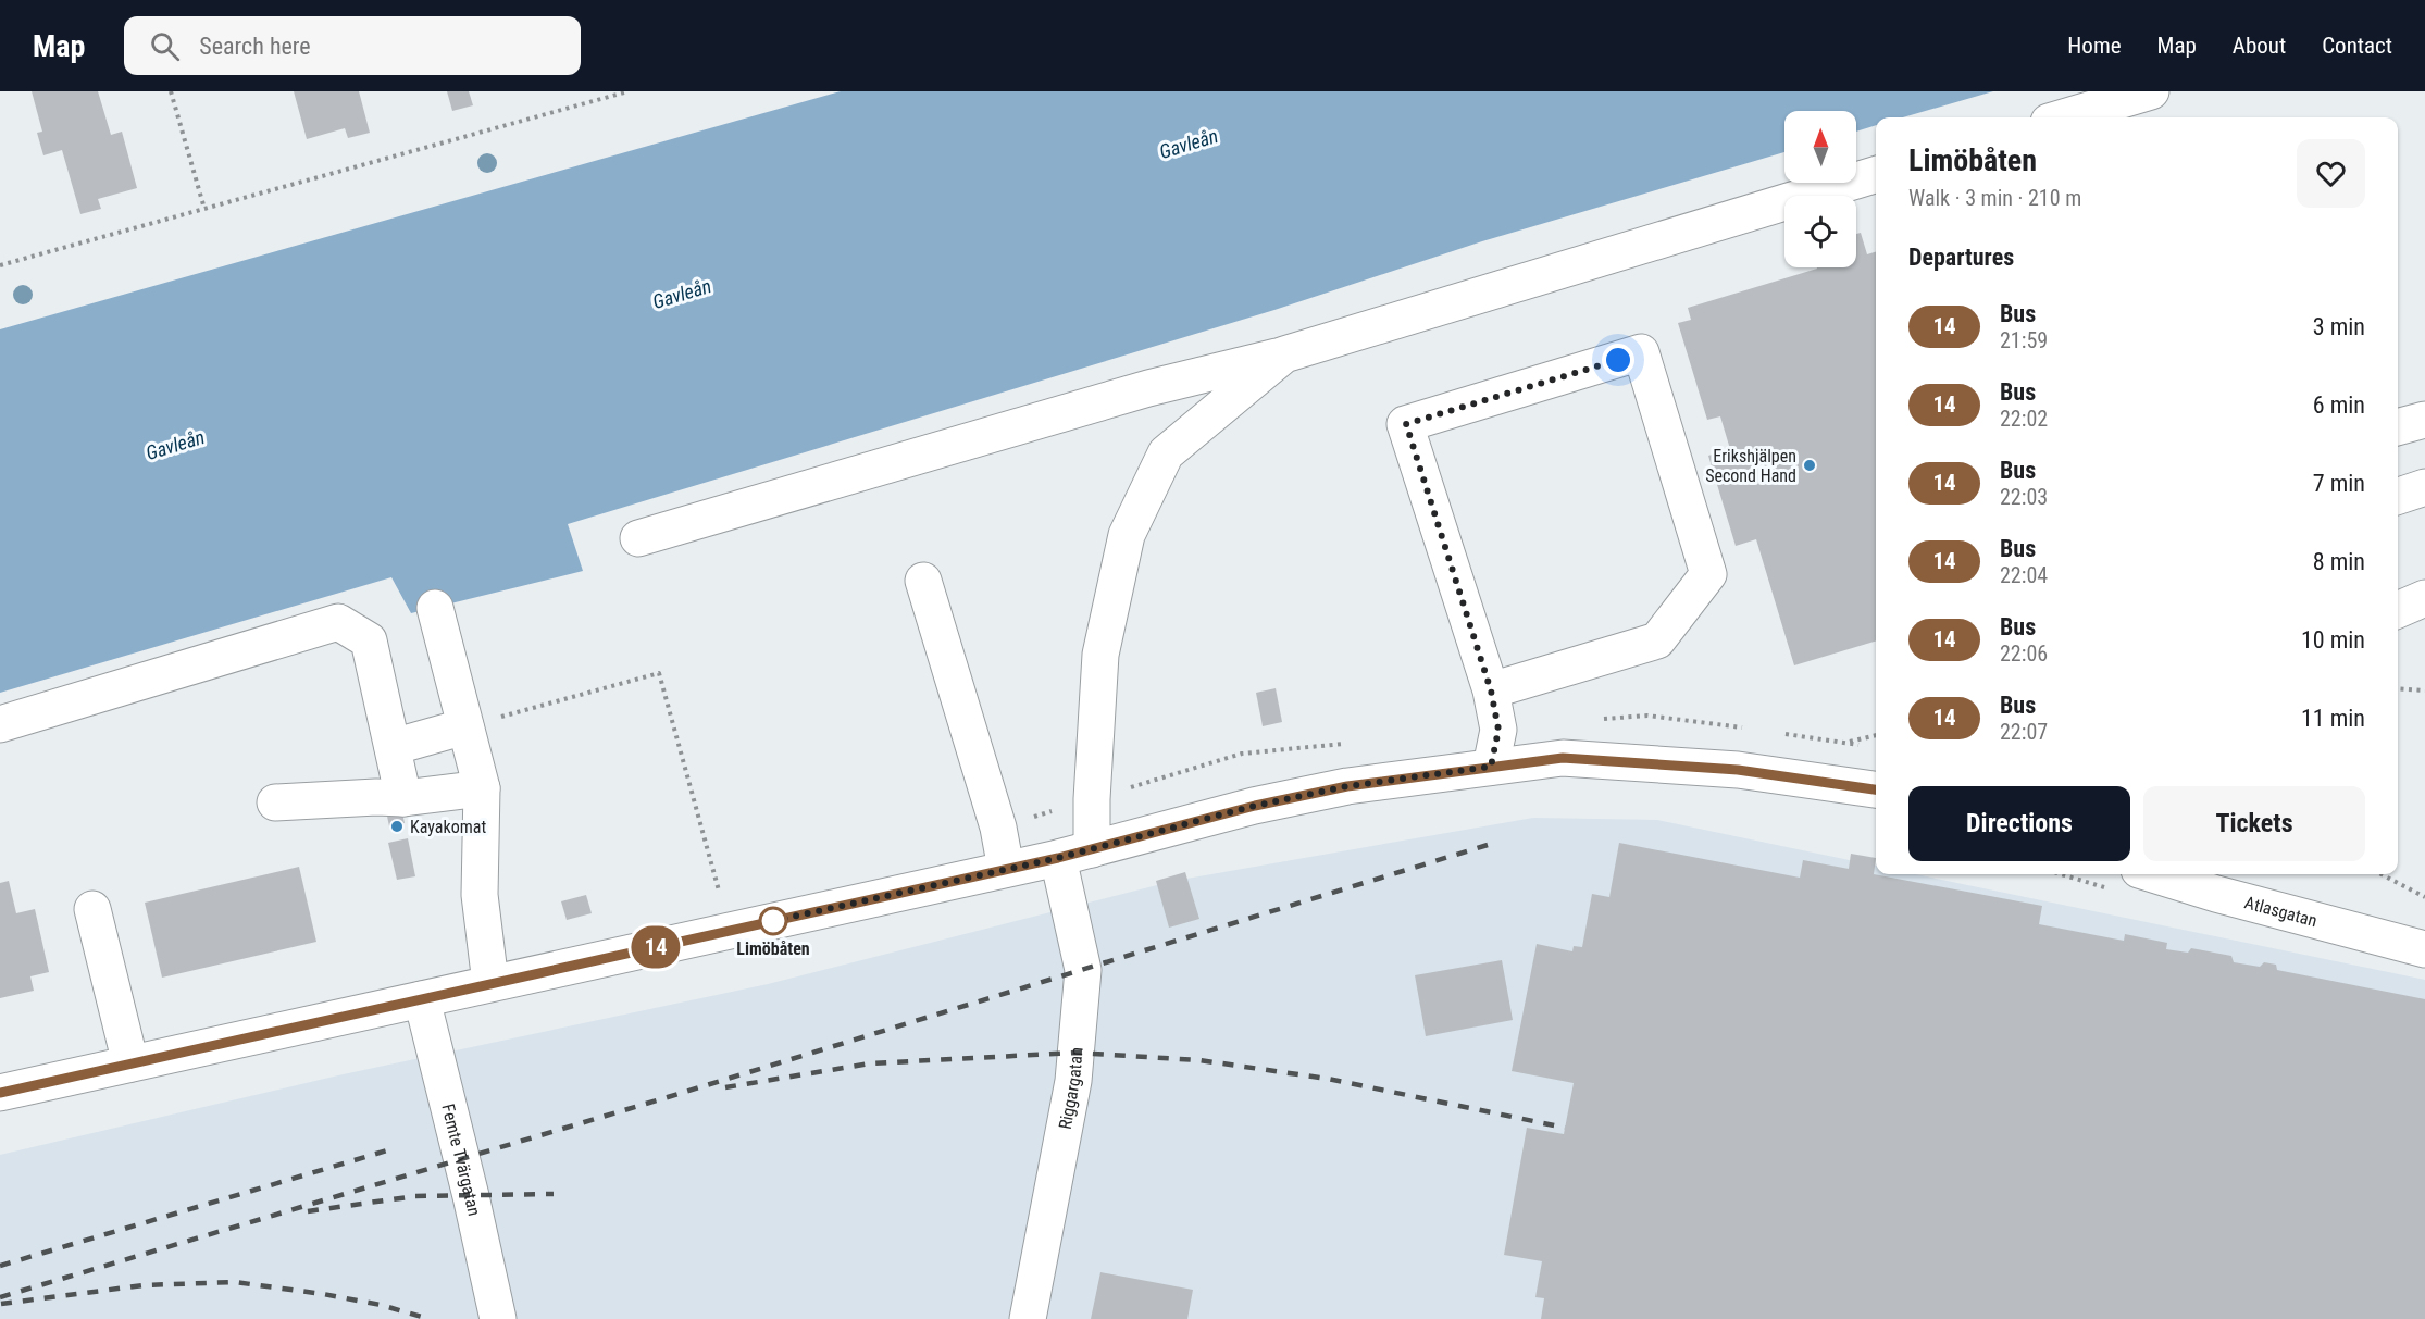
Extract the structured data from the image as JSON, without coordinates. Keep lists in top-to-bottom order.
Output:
{
  "streets": {
    "street": ["Atlasgatan", "Riggargatan", "Femte Tvärgatan"]
  },
  "water": ["Gavleån"],
  "places": ["Erikshjälpen Second Hand", "Kayakomat", "Limöbåten"],
  "lines": ["bus line 14"],
  "north": "top",
  "page": {
    "header": "Map",
    "search": "Search here",
    "nav": [
      "Home",
      "Map",
      "About",
      "Contact"
    ],
    "on_map": "14",
    "heading": [
      ["Limöbåten", "Walk · 3 min · 210 m"],
      "Departures"
    ],
    "list": [
      {
        "mark": "14",
        "name": "Bus",
        "note": "21:59",
        "value": "3 min"
      },
      {
        "mark": "14",
        "name": "Bus",
        "note": "22:02",
        "value": "6 min"
      },
      {
        "mark": "14",
        "name": "Bus",
        "note": "22:03",
        "value": "7 min"
      },
      {
        "mark": "14",
        "name": "Bus",
        "note": "22:04",
        "value": "8 min"
      },
      {
        "mark": "14",
        "name": "Bus",
        "note": "22:06",
        "value": "10 min"
      },
      {
        "mark": "14",
        "name": "Bus",
        "note": "22:07",
        "value": "11 min"
      }
    ],
    "buttons": ["Directions", "Tickets"]
  }
}
